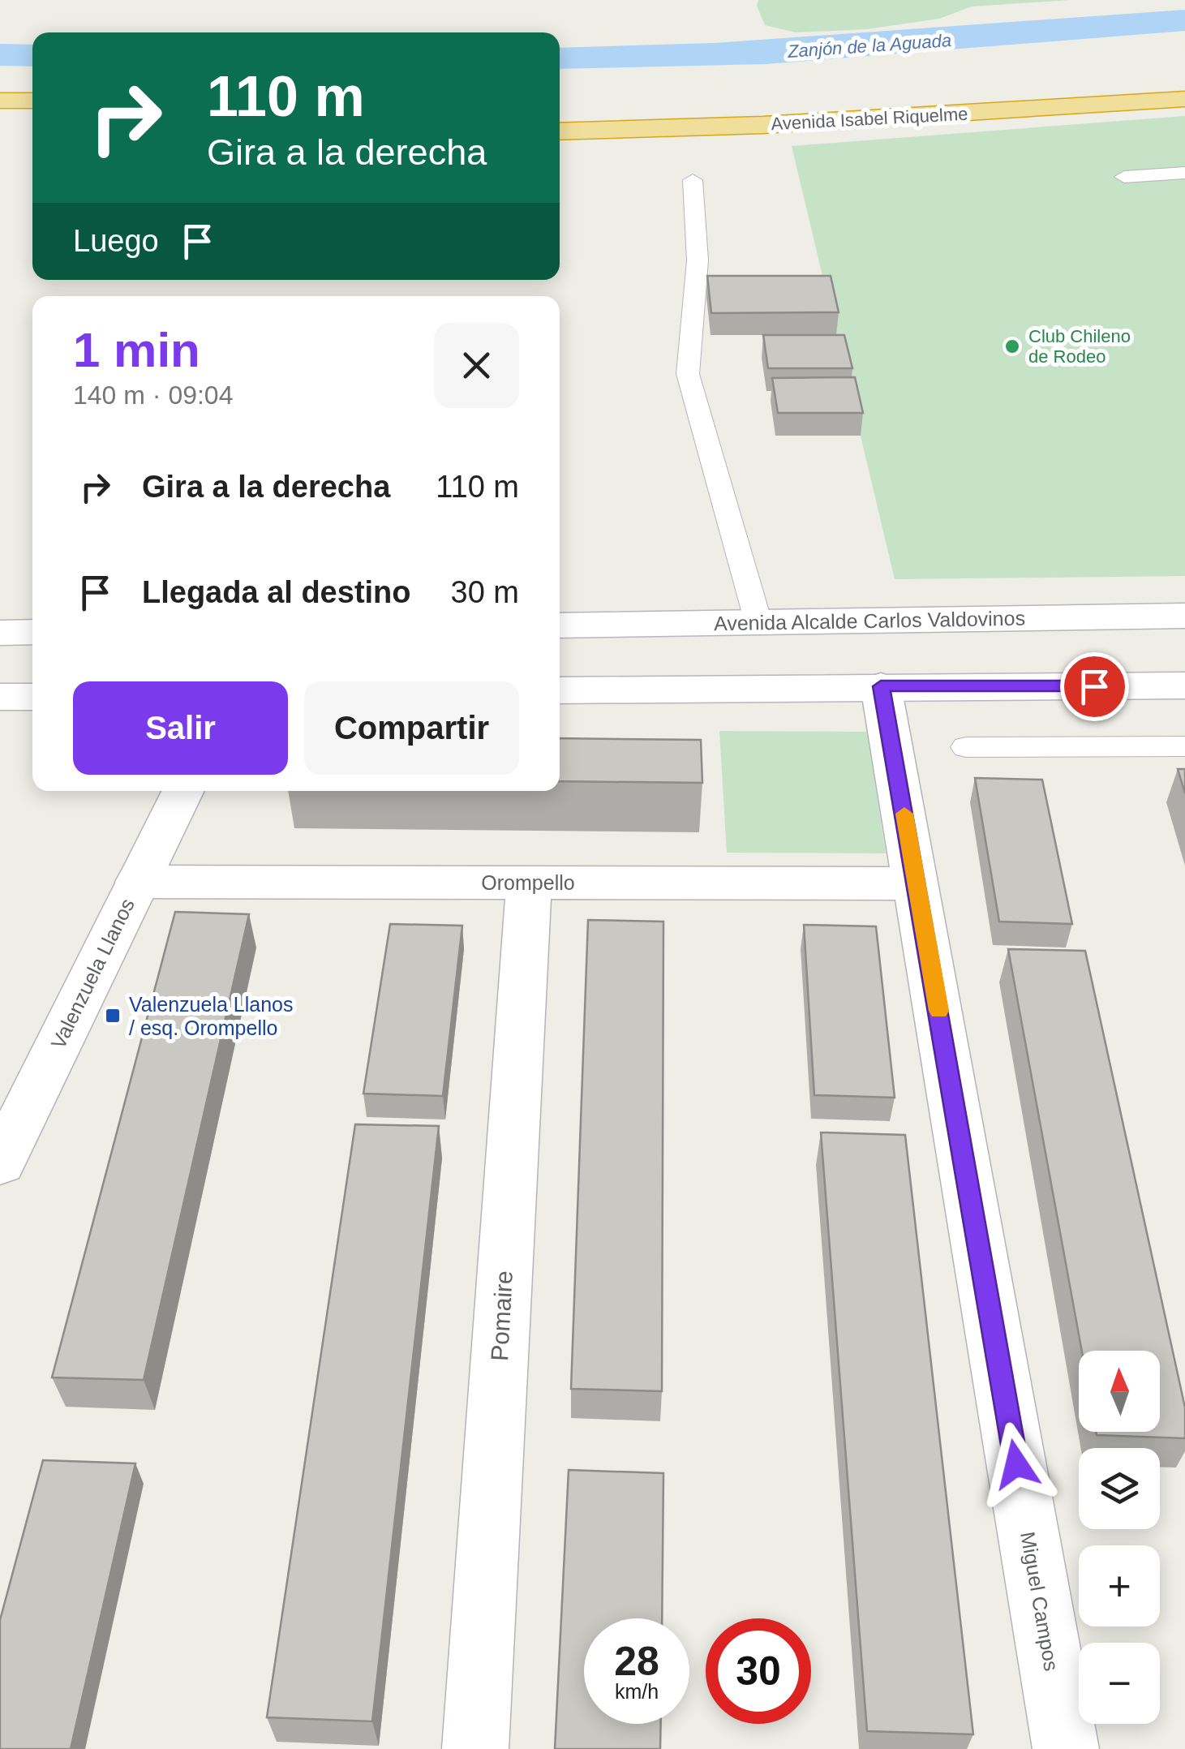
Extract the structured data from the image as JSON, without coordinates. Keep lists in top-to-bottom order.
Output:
{
  "streets": {
    "highway": ["Avenida Isabel Riquelme"],
    "street": [
      "Avenida Alcalde Carlos Valdovinos",
      "Orompello",
      "Valenzuela Llanos",
      "Pomaire",
      "Miguel Campos"
    ]
  },
  "crossings": [
    ["Orompello", "Valenzuela Llanos"],
    ["Orompello", "Pomaire"],
    ["Orompello", "Miguel Campos"]
  ],
  "water": ["Zanjón de la Aguada"],
  "places": {
    "other": ["Club Chileno de Rodeo"],
    "transit": ["Valenzuela Llanos / esq. Orompello"]
  },
  "north": "top",
  "page": {
    "turn": ["110 m", "Gira a la derecha"],
    "then": "Luego",
    "heading": ["1 min", "140 m · 09:04"],
    "list": [
      {
        "name": "Gira a la derecha",
        "value": "110 m"
      },
      {
        "name": "Llegada al destino",
        "value": "30 m"
      }
    ],
    "buttons": ["Salir", "Compartir"],
    "map_buttons": ["+", "−"],
    "speed": "28 km/h",
    "limit": "30"
  }
}
